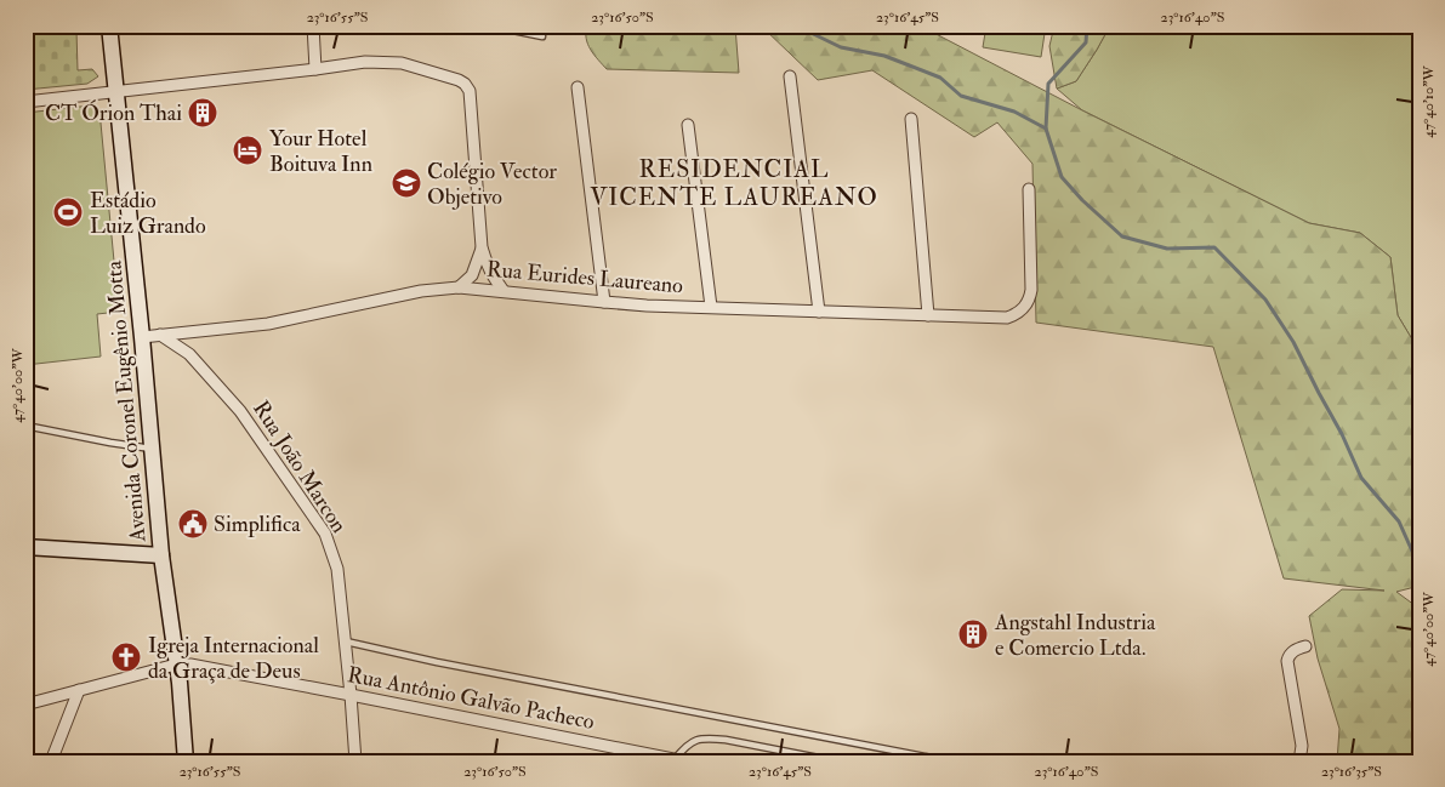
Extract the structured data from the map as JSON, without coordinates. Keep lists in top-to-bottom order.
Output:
{
  "streets": {
    "main road": ["Avenida Coronel Eugênio Motta"],
    "street": ["Rua Eurides Laureano", "Rua João Marcon", "Rua Antônio Galvão Pacheco"]
  },
  "crossings": [
    ["Rua Eurides Laureano", "Avenida Coronel Eugênio Motta"],
    ["Rua Eurides Laureano", "Rua João Marcon"],
    ["Avenida Coronel Eugênio Motta", "Rua Antônio Galvão Pacheco"],
    ["Rua João Marcon", "Rua Antônio Galvão Pacheco"]
  ],
  "districts": ["RESIDENCIAL VICENTE LAUREANO"],
  "places": {
    "building": ["CT Órion Thai", "Angstahl Industria e Comercio Ltda."],
    "hotel": ["Your Hotel Boituva Inn"],
    "school or university": ["Colégio Vector Objetivo"],
    "sports": ["Estádio Luiz Grando"],
    "public building": ["Simplifica"],
    "church": ["Igreja Internacional da Graça de Deus"]
  },
  "coordinates": [
    "23°16'55\"S",
    "23°16'50\"S",
    "23°16'45\"S",
    "23°16'40\"S",
    "47°40'10\"W",
    "47°40'00\"W",
    "23°16'35\"S"
  ]
}
